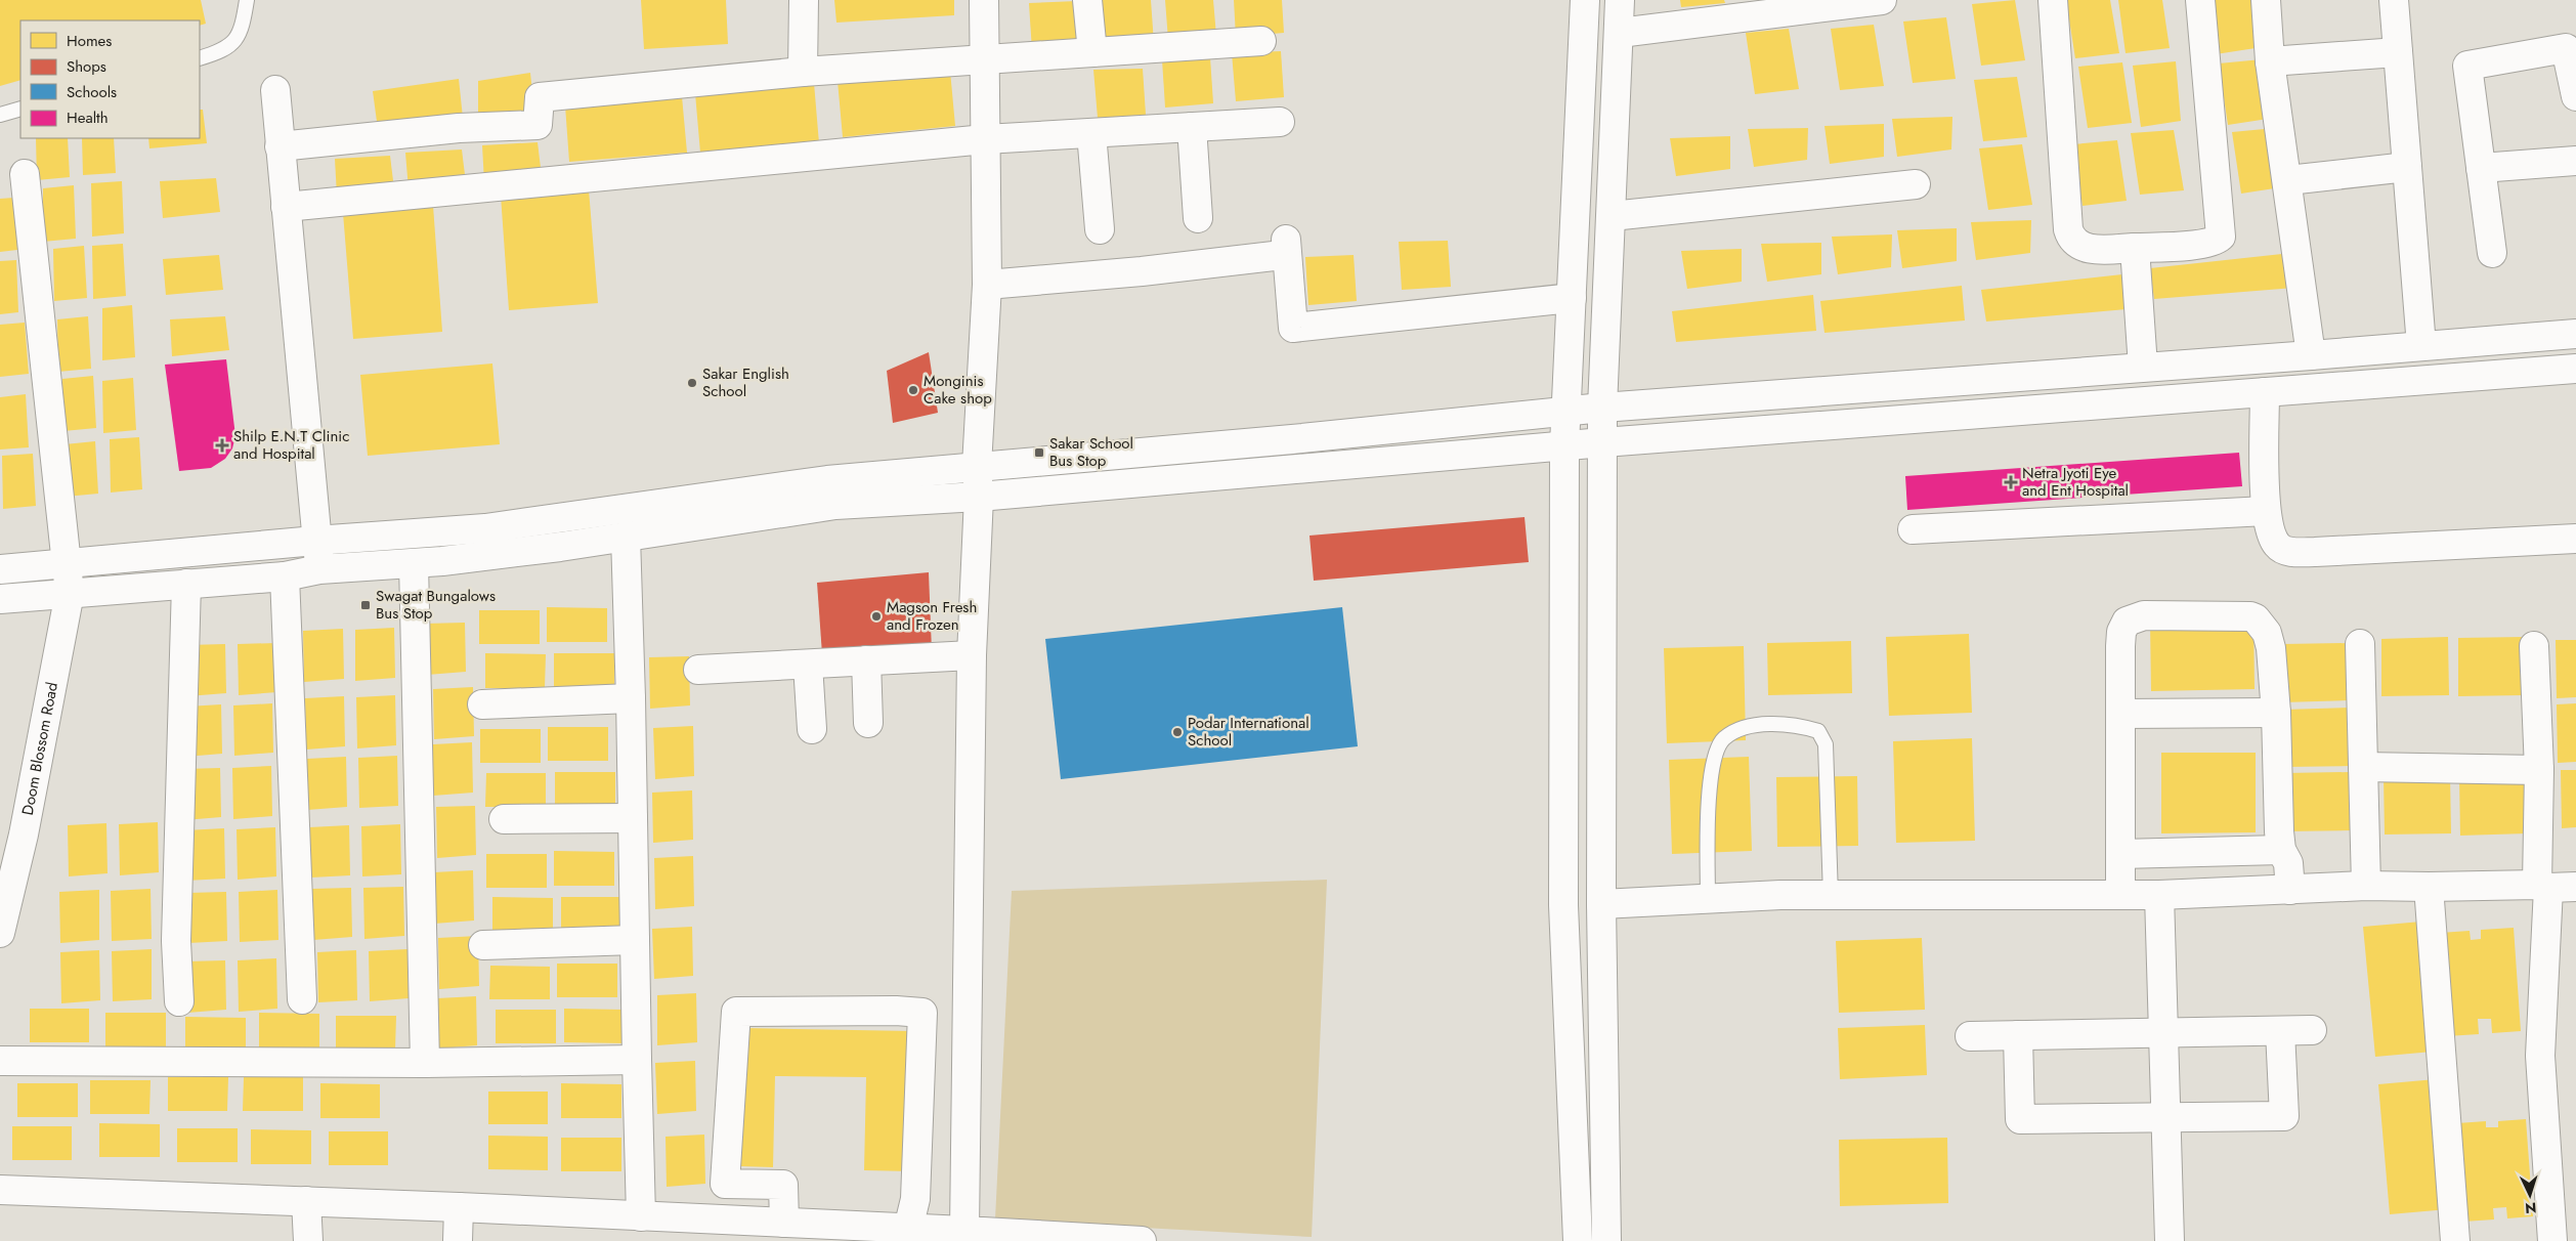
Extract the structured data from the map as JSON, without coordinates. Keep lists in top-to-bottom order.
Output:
{
  "streets": {
    "street": ["Doom Blossom Road"]
  },
  "places": {
    "other": [
      "Sakar English School",
      "Monginis Cake shop",
      "Magson Fresh and Frozen",
      "Podar International School"
    ],
    "health": ["Shilp E.N.T Clinic and Hospital", "Netra Jyoti Eye and Ent Hospital"],
    "transit": ["Sakar School Bus Stop", "Swagat Bungalows Bus Stop"]
  },
  "legend": [
    "Homes",
    "Shops",
    "Schools",
    "Health"
  ],
  "north": "bottom"
}
